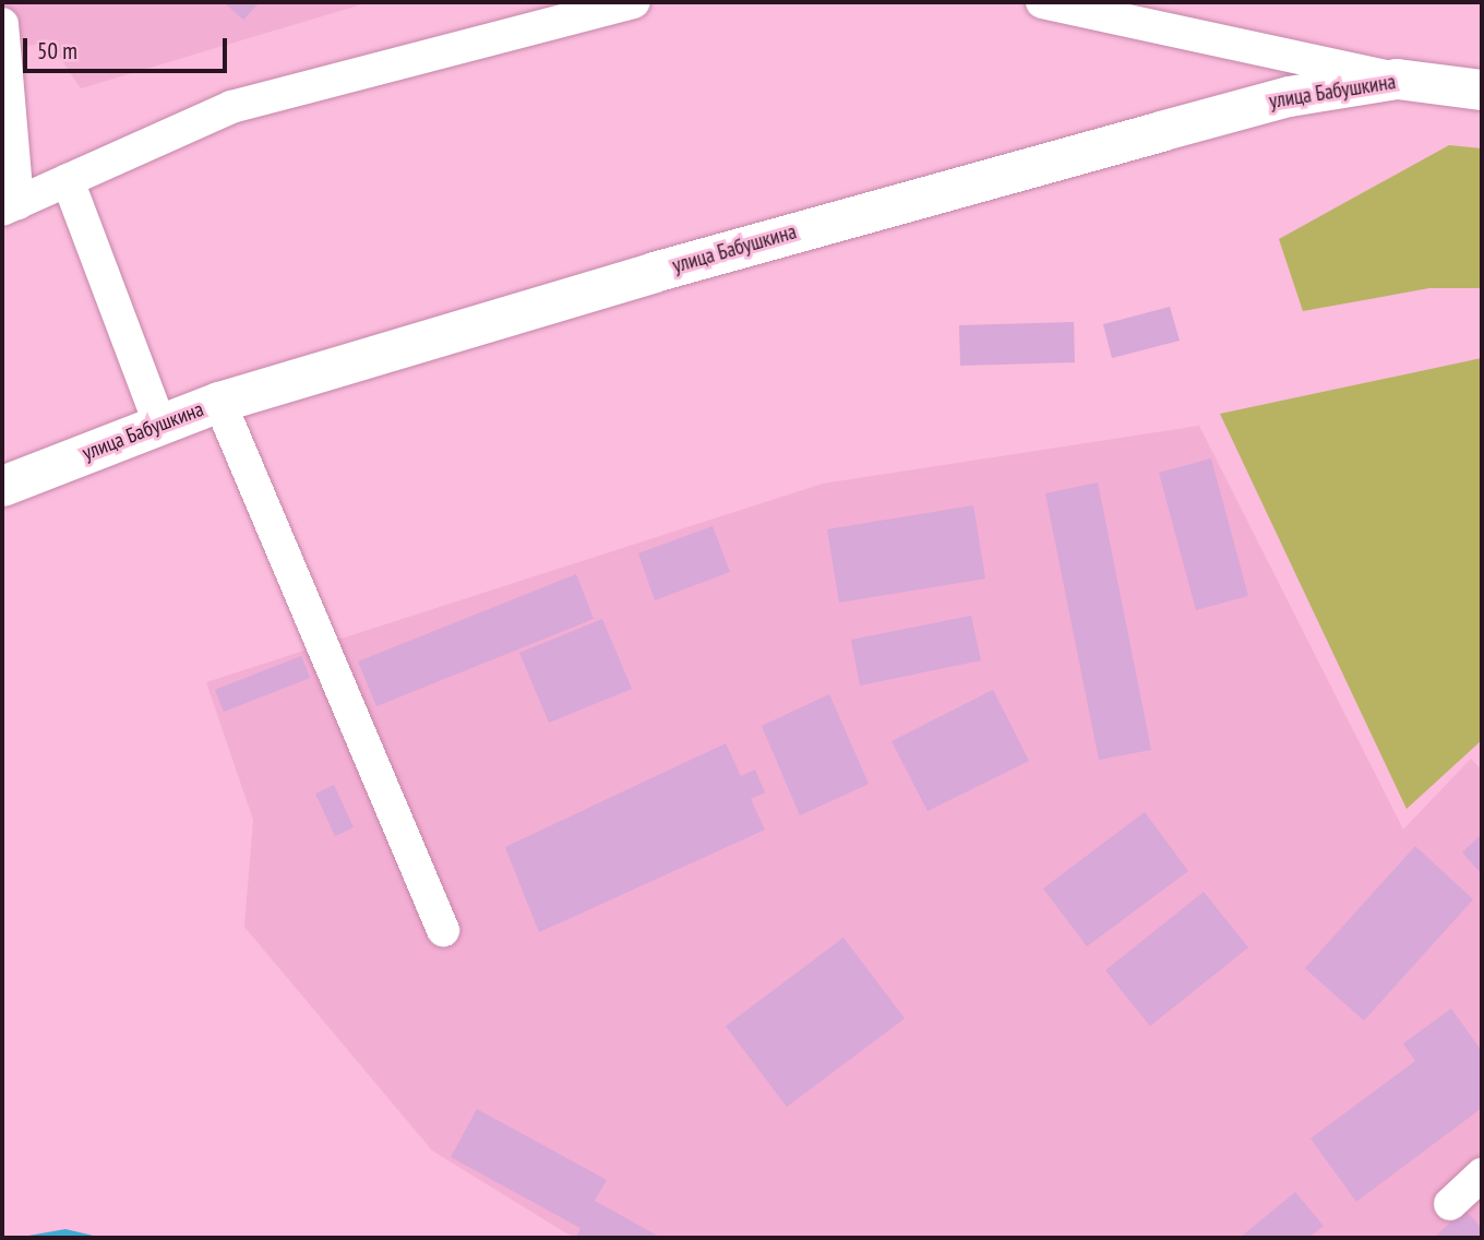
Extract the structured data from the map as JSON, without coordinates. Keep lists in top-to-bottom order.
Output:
{
  "streets": {
    "main road": ["улица Бабушкина"]
  },
  "scale_bar": "50 m"
}
